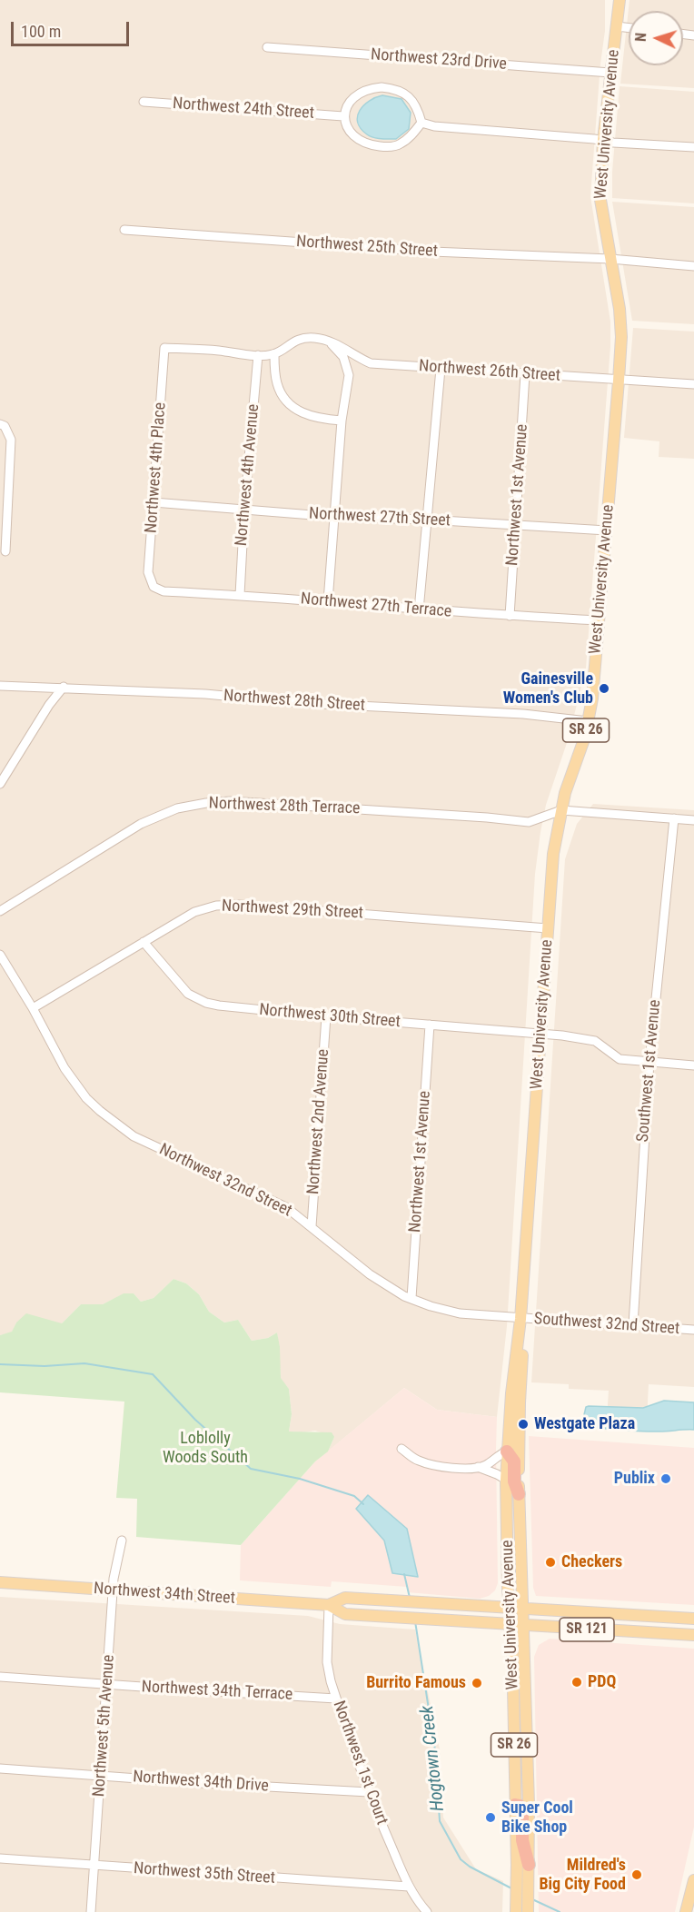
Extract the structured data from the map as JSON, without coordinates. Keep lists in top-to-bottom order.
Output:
{
  "streets": {
    "main road": [
      "West University Avenue",
      "SR 26",
      "Northwest 34th Street",
      "SR 121"
    ],
    "street": [
      "Northwest 23rd Drive",
      "Northwest 24th Street",
      "Northwest 25th Street",
      "Northwest 26th Street",
      "Northwest 4th Place",
      "Northwest 4th Avenue",
      "Northwest 1st Avenue",
      "Northwest 27th Street",
      "Northwest 27th Terrace",
      "Northwest 28th Street",
      "Northwest 28th Terrace",
      "Northwest 29th Street",
      "Northwest 30th Street",
      "Southwest 1st Avenue",
      "Northwest 2nd Avenue",
      "Northwest 32nd Street",
      "Southwest 32nd Street",
      "Northwest 34th Terrace",
      "Northwest 5th Avenue",
      "Northwest 1st Court",
      "Northwest 34th Drive",
      "Northwest 35th Street"
    ]
  },
  "crossings": [
    ["Northwest 23rd Drive", "West University Avenue"],
    ["West University Avenue", "Northwest 25th Street"],
    ["West University Avenue", "Northwest 26th Street"],
    ["West University Avenue", "Northwest 27th Street"],
    ["West University Avenue", "Northwest 27th Terrace"],
    ["West University Avenue", "Northwest 28th Street"],
    ["West University Avenue", "Northwest 28th Terrace"],
    ["West University Avenue", "Northwest 29th Street"],
    ["West University Avenue", "Northwest 30th Street"],
    ["West University Avenue", "Northwest 32nd Street"],
    ["West University Avenue", "Southwest 32nd Street"],
    ["West University Avenue", "Northwest 34th Street"],
    ["West University Avenue", "SR 121"],
    ["Northwest 26th Street", "Northwest 4th Place"],
    ["Northwest 26th Street", "Northwest 4th Avenue"],
    ["Northwest 26th Street", "Northwest 1st Avenue"],
    ["Northwest 4th Place", "Northwest 27th Street"],
    ["Northwest 4th Place", "Northwest 27th Terrace"],
    ["Northwest 4th Avenue", "Northwest 27th Street"],
    ["Northwest 4th Avenue", "Northwest 27th Terrace"],
    ["Northwest 1st Avenue", "Northwest 27th Street"],
    ["Northwest 1st Avenue", "Northwest 27th Terrace"],
    ["Northwest 1st Avenue", "Northwest 30th Street"],
    ["Northwest 1st Avenue", "Northwest 32nd Street"],
    ["Northwest 29th Street", "Northwest 30th Street"],
    ["Northwest 29th Street", "Northwest 32nd Street"],
    ["Northwest 30th Street", "Southwest 1st Avenue"],
    ["Northwest 30th Street", "Northwest 2nd Avenue"],
    ["Southwest 1st Avenue", "Southwest 32nd Street"],
    ["Northwest 2nd Avenue", "Northwest 32nd Street"],
    ["Northwest 32nd Street", "Southwest 32nd Street"],
    ["Northwest 34th Street", "SR 121"],
    ["Northwest 34th Street", "Northwest 5th Avenue"],
    ["Northwest 34th Street", "Northwest 1st Court"],
    ["Northwest 34th Terrace", "Northwest 5th Avenue"],
    ["Northwest 34th Terrace", "Northwest 1st Court"],
    ["Northwest 5th Avenue", "Northwest 34th Drive"],
    ["Northwest 5th Avenue", "Northwest 35th Street"],
    ["Northwest 1st Court", "Northwest 34th Drive"],
    ["Northwest 1st Court", "Northwest 35th Street"]
  ],
  "water": ["Hogtown Creek"],
  "parks": ["Loblolly Woods South"],
  "places": [
    "Gainesville Women's Club",
    "Westgate Plaza",
    "Publix",
    "Checkers",
    "PDQ",
    "Burrito Famous",
    "Super Cool Bike Shop",
    "Mildred's Big City Food"
  ],
  "scale_bar": "100 m",
  "north": "left"
}
